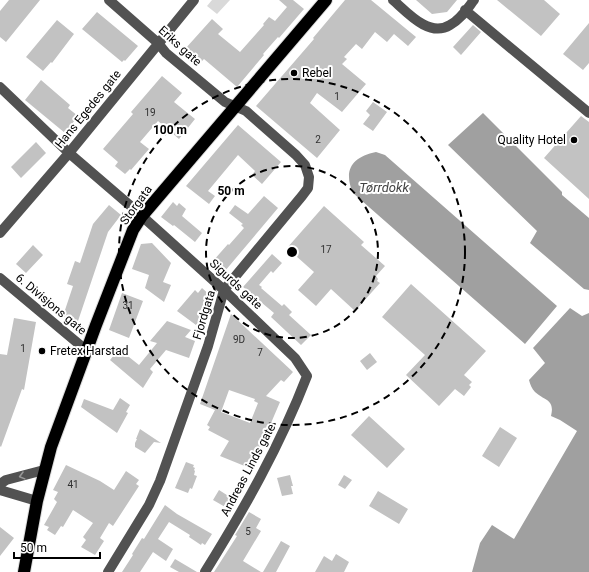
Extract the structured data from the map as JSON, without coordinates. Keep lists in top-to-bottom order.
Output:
{
  "streets": {
    "highway": ["Storgata"],
    "street": [
      "Eriks gate",
      "Hans Egedes gate",
      "Sigurds gate",
      "6. Divisjons gate",
      "Fjordgata",
      "Andreas Linds gate"
    ]
  },
  "crossings": [
    ["Eriks gate", "Hans Egedes gate"],
    ["Eriks gate", "Storgata"],
    ["Eriks gate", "Fjordgata"],
    ["Hans Egedes gate", "Sigurds gate"],
    ["Storgata", "Sigurds gate"],
    ["Storgata", "6. Divisjons gate"],
    ["Storgata", "Fjordgata"],
    ["Sigurds gate", "Fjordgata"],
    ["Sigurds gate", "Andreas Linds gate"]
  ],
  "water": ["Tørrdokk"],
  "places": ["Rebel", "Quality Hotel", "Fretex Harstad"],
  "house_numbers": [
    "1",
    "19",
    "2",
    "17",
    "31",
    "9D",
    "1",
    "7",
    "41",
    "5"
  ],
  "scale_bar": "50 m",
  "rings": ["100 m", "50 m"]
}
